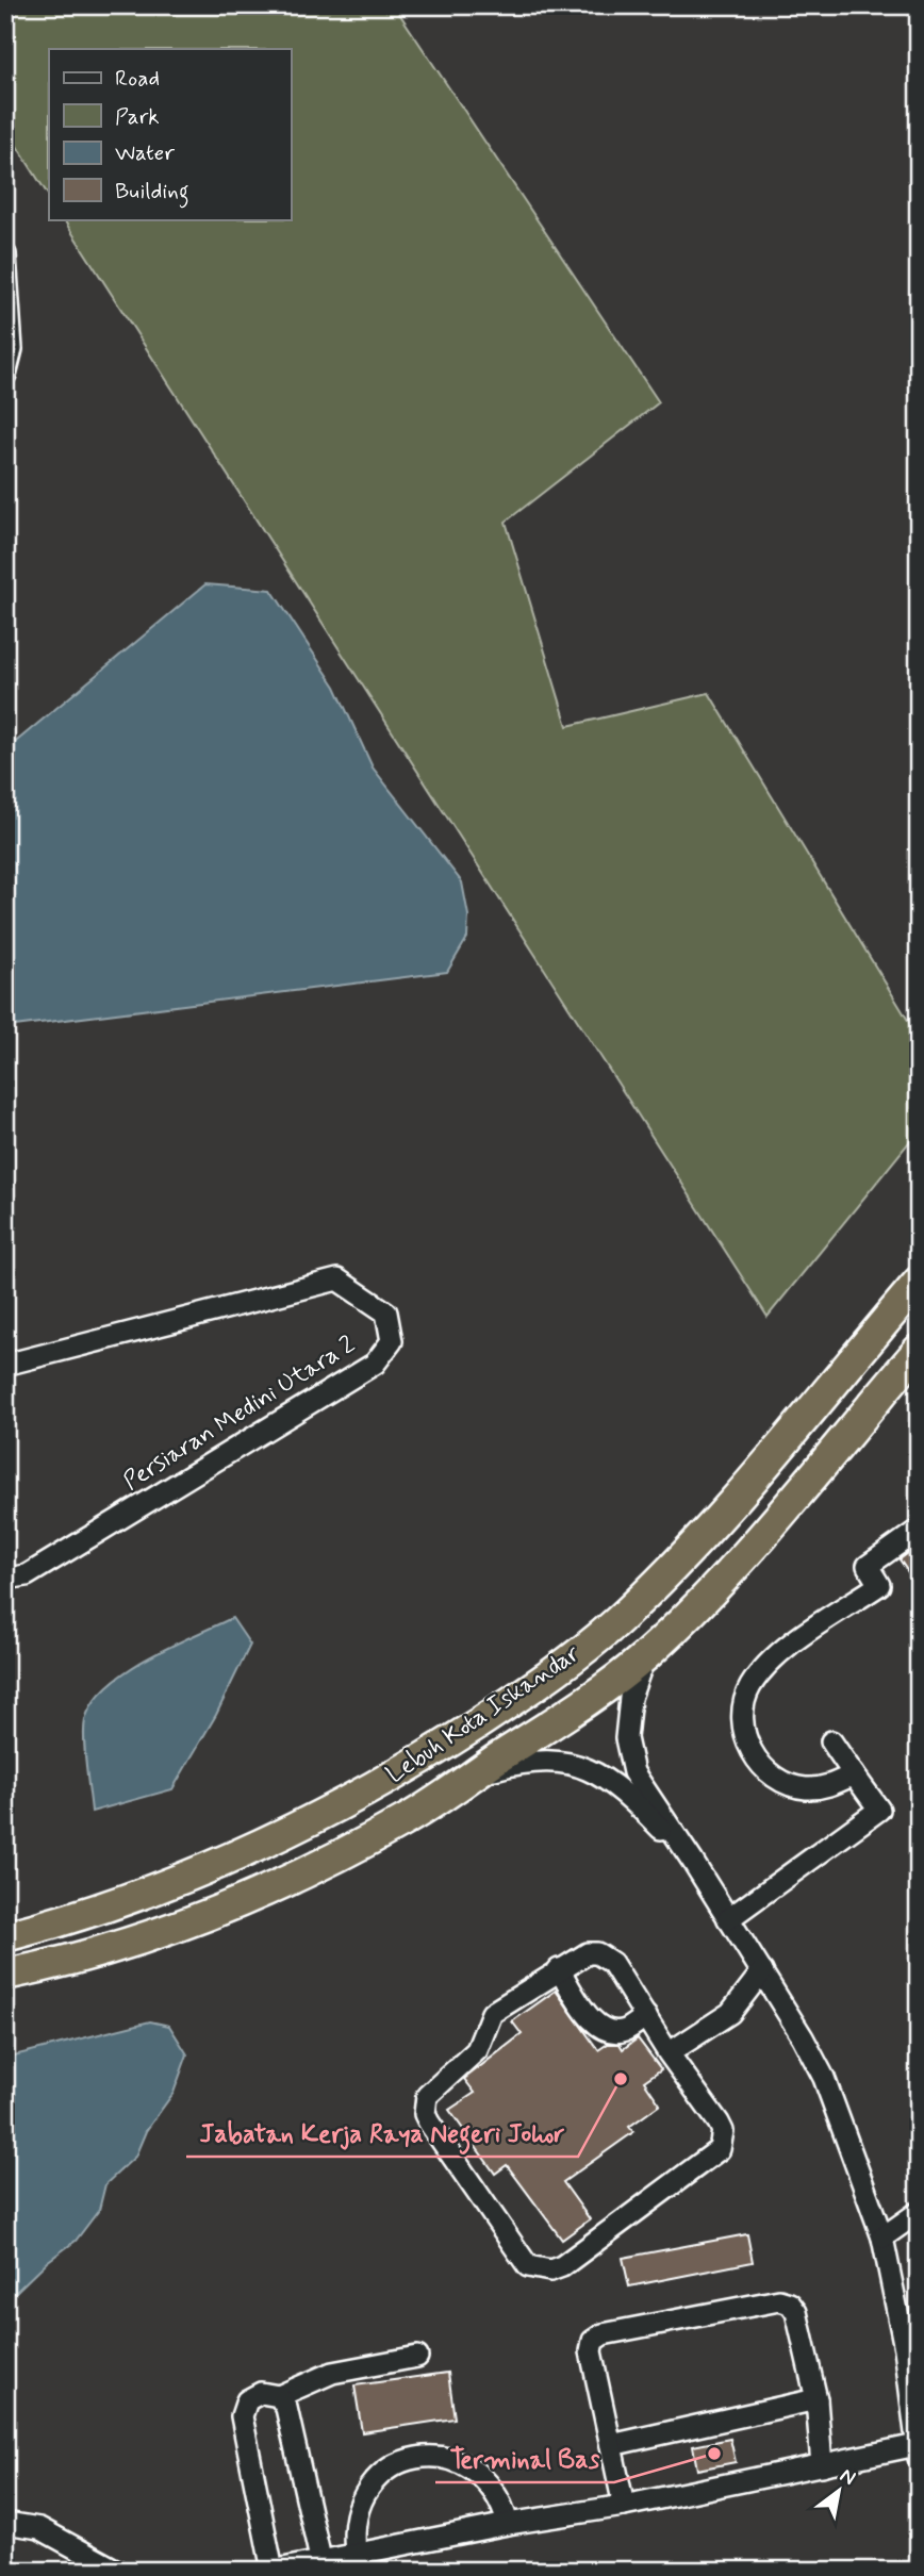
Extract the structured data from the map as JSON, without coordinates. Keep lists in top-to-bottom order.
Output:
{
  "streets": {
    "highway": ["Lebuh Kota Iskandar"],
    "street": ["Persiaran Medini Utara 2"]
  },
  "places": ["Jabatan Kerja Raya Negeri Johor", "Terminal Bas"],
  "legend": [
    "Road",
    "Park",
    "Water",
    "Building"
  ],
  "north": "top right"
}
